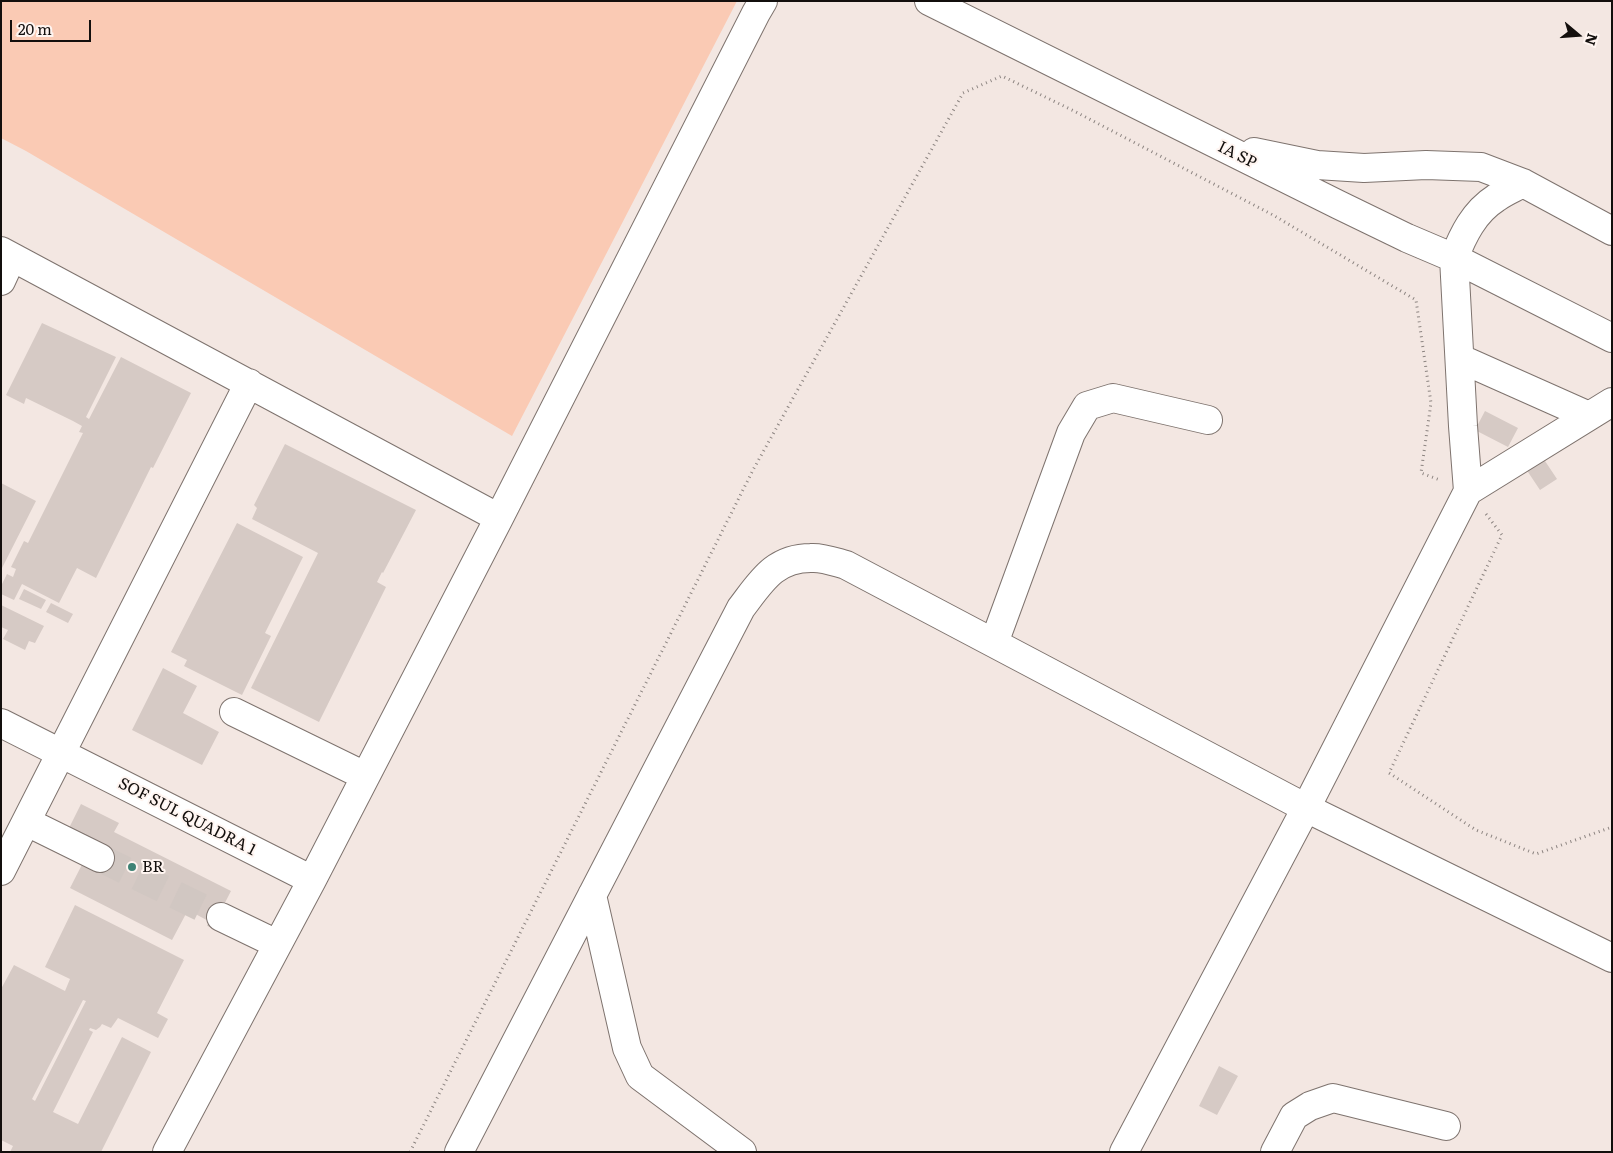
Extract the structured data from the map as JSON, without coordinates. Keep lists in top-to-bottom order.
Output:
{
  "streets": {
    "street": ["IA SP", "SOF SUL QUADRA 1"]
  },
  "places": ["BR"],
  "scale_bar": "20 m",
  "north": "right"
}
